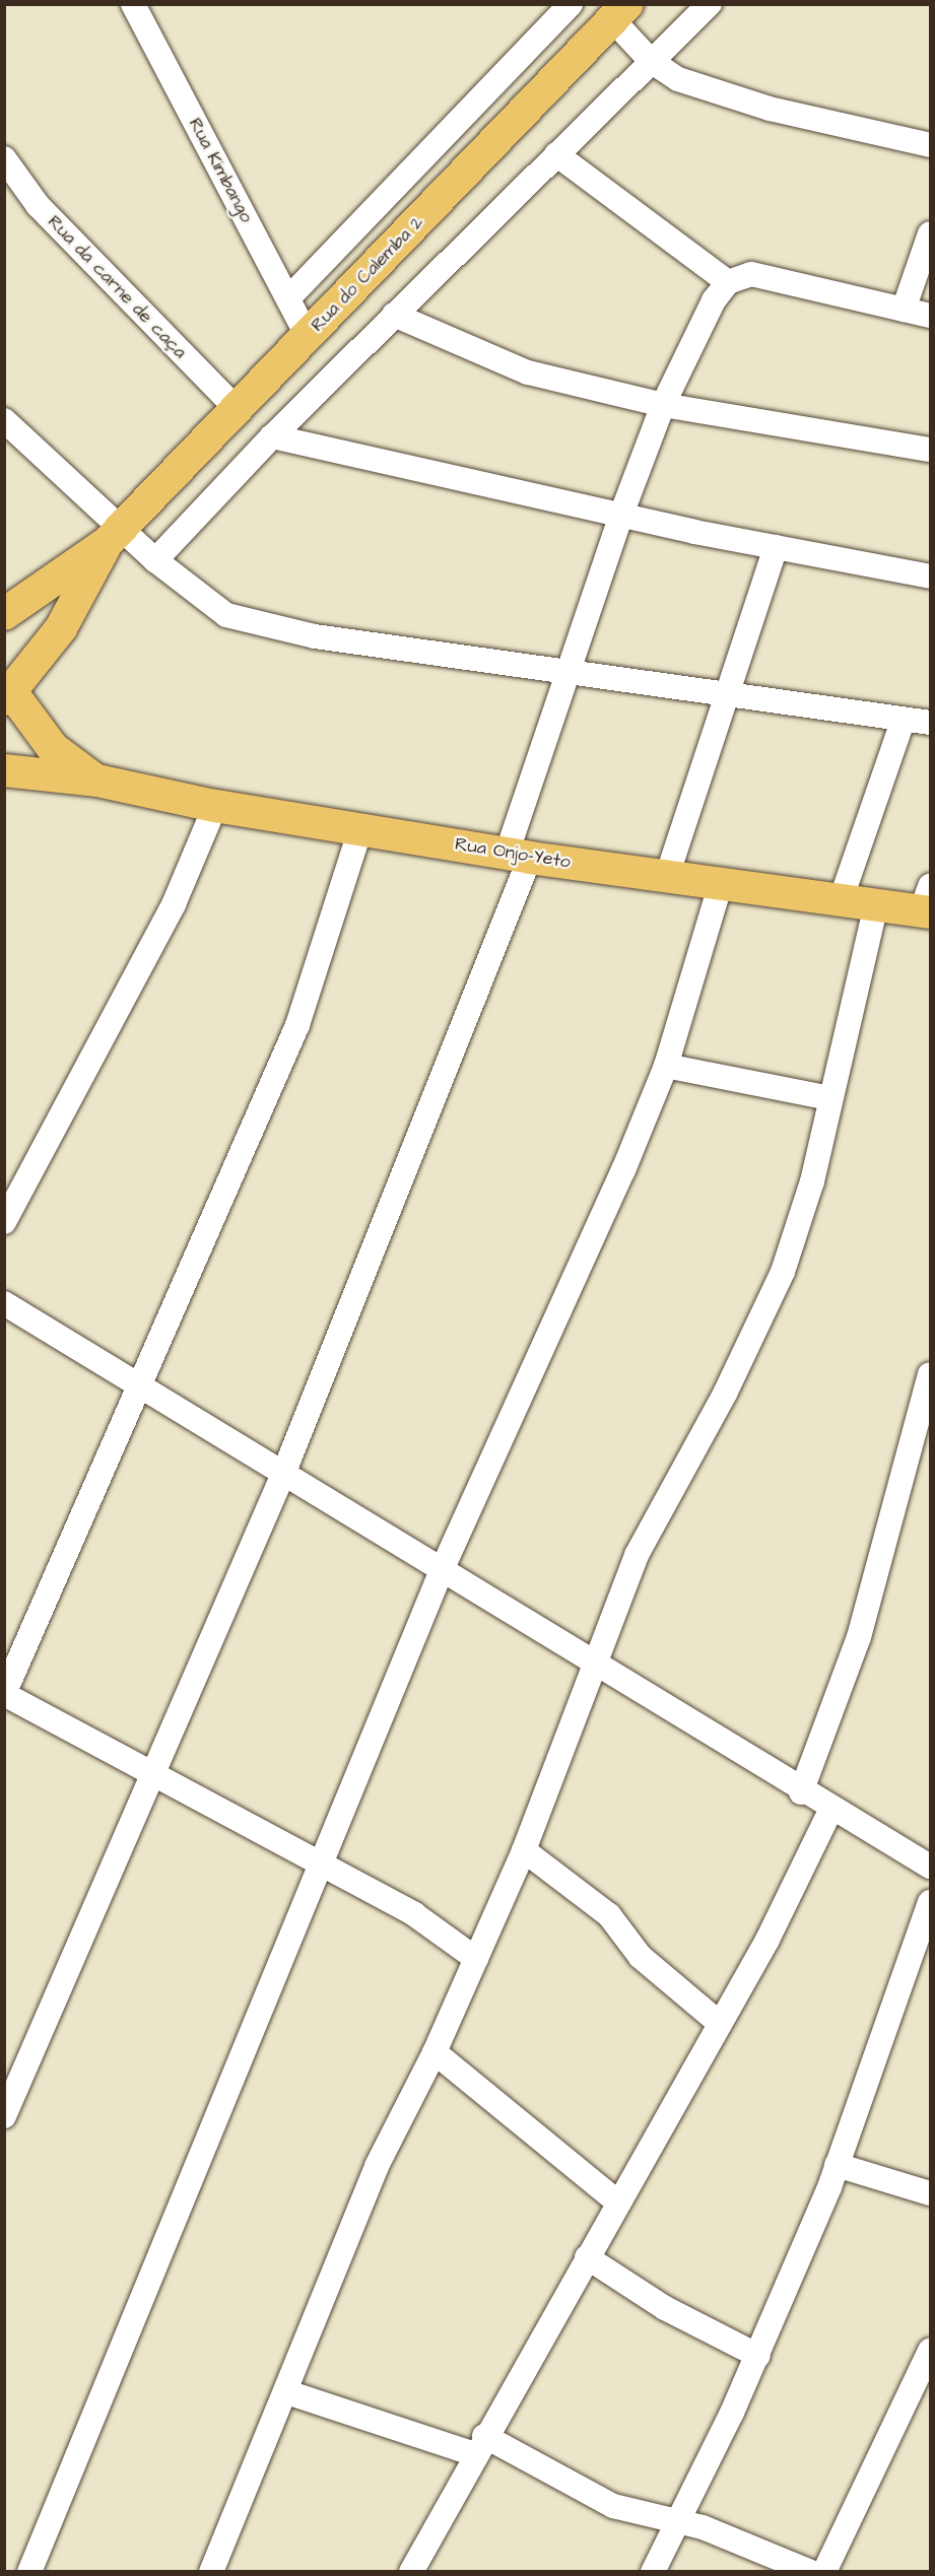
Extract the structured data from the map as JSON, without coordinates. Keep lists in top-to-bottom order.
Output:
{
  "streets": {
    "main road": ["Rua do Calemba 2", "Rua Onjo-Yeto"],
    "street": ["Rua Kimbango", "Rua da carne de caça"]
  },
  "crossings": [
    ["Rua Kimbango", "Rua do Calemba 2"],
    ["Rua do Calemba 2", "Rua da carne de caça"]
  ]
}
